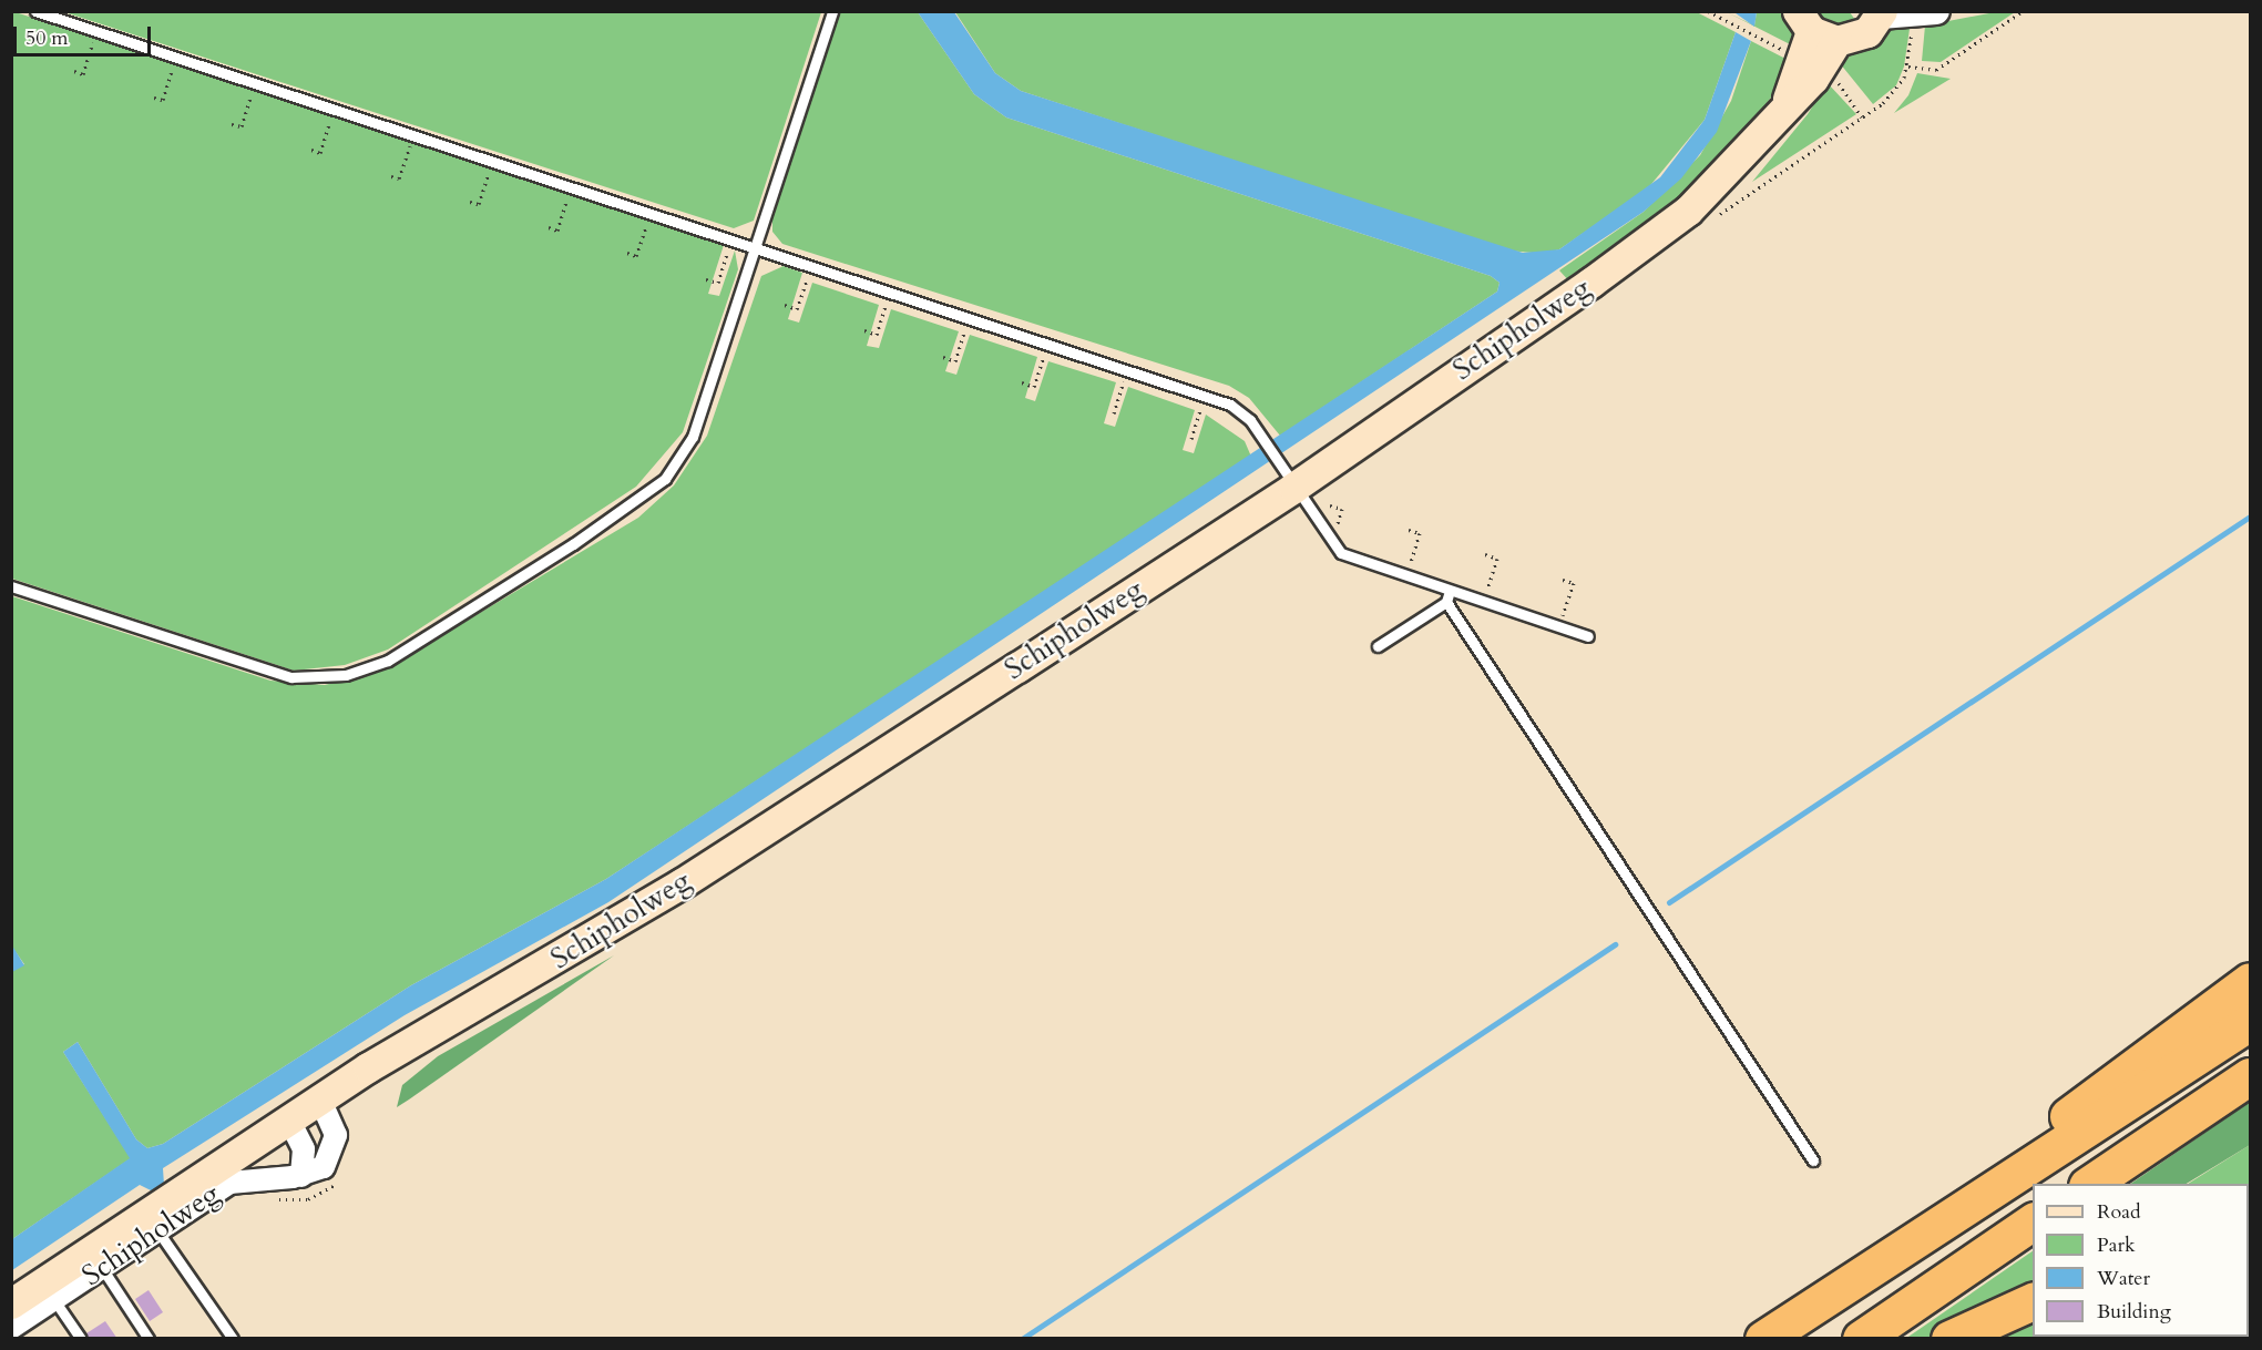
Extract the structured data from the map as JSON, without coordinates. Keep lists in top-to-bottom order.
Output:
{
  "streets": {
    "main road": ["Schipholweg"]
  },
  "legend": [
    "Road",
    "Park",
    "Water",
    "Building"
  ],
  "scale_bar": "50 m"
}
